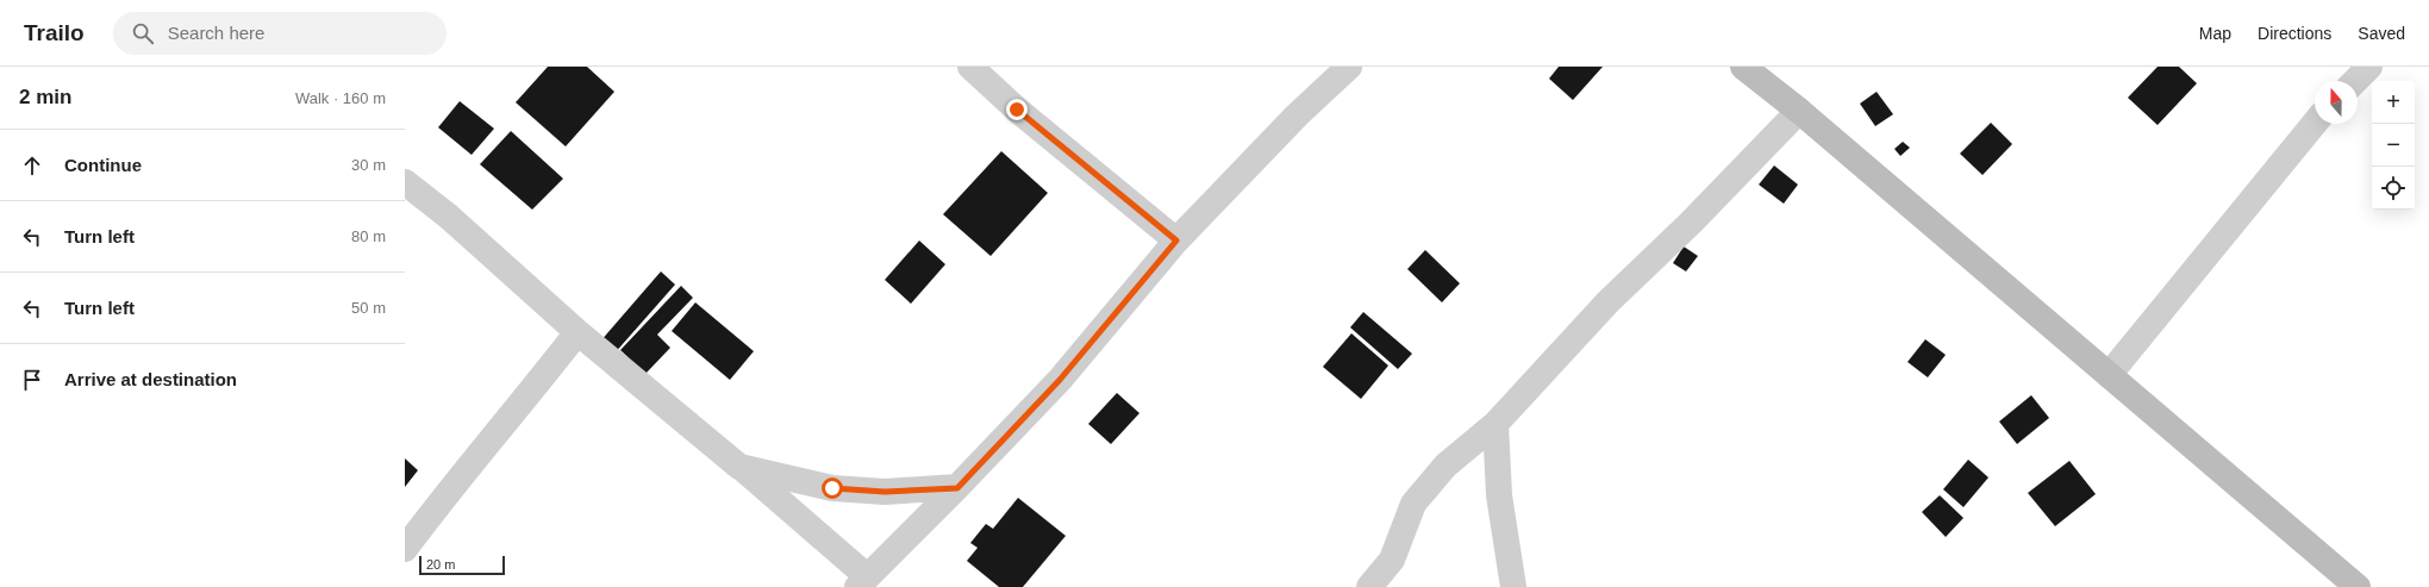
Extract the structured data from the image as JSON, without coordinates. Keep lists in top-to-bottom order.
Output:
{
  "scale_bar": "20 m",
  "north": "top",
  "page": {
    "header": "Trailo",
    "search": "Search here",
    "nav": ["Map", "Directions", "Saved"],
    "heading": ["2 min", "Walk · 160 m"],
    "map_buttons": ["+", "−"],
    "list": [
      ["Continue", "30 m"],
      ["Turn left", "80 m"],
      ["Turn left", "50 m"],
      "Arrive at destination"
    ],
    "scale": "20 m"
  }
}
